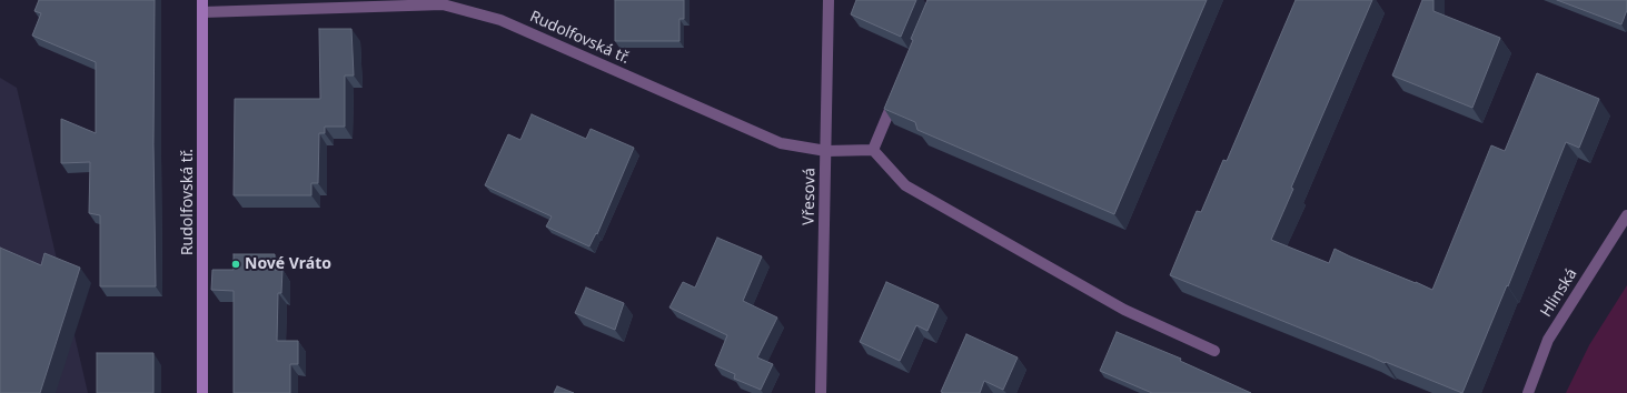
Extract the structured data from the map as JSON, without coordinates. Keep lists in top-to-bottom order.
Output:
{
  "streets": {
    "main road": ["Rudolfovská tř."],
    "street": ["Vřesová", "Hlinská"]
  },
  "crossings": [
    ["Rudolfovská tř.", "Vřesová"]
  ],
  "places": ["Nové Vráto"]
}
